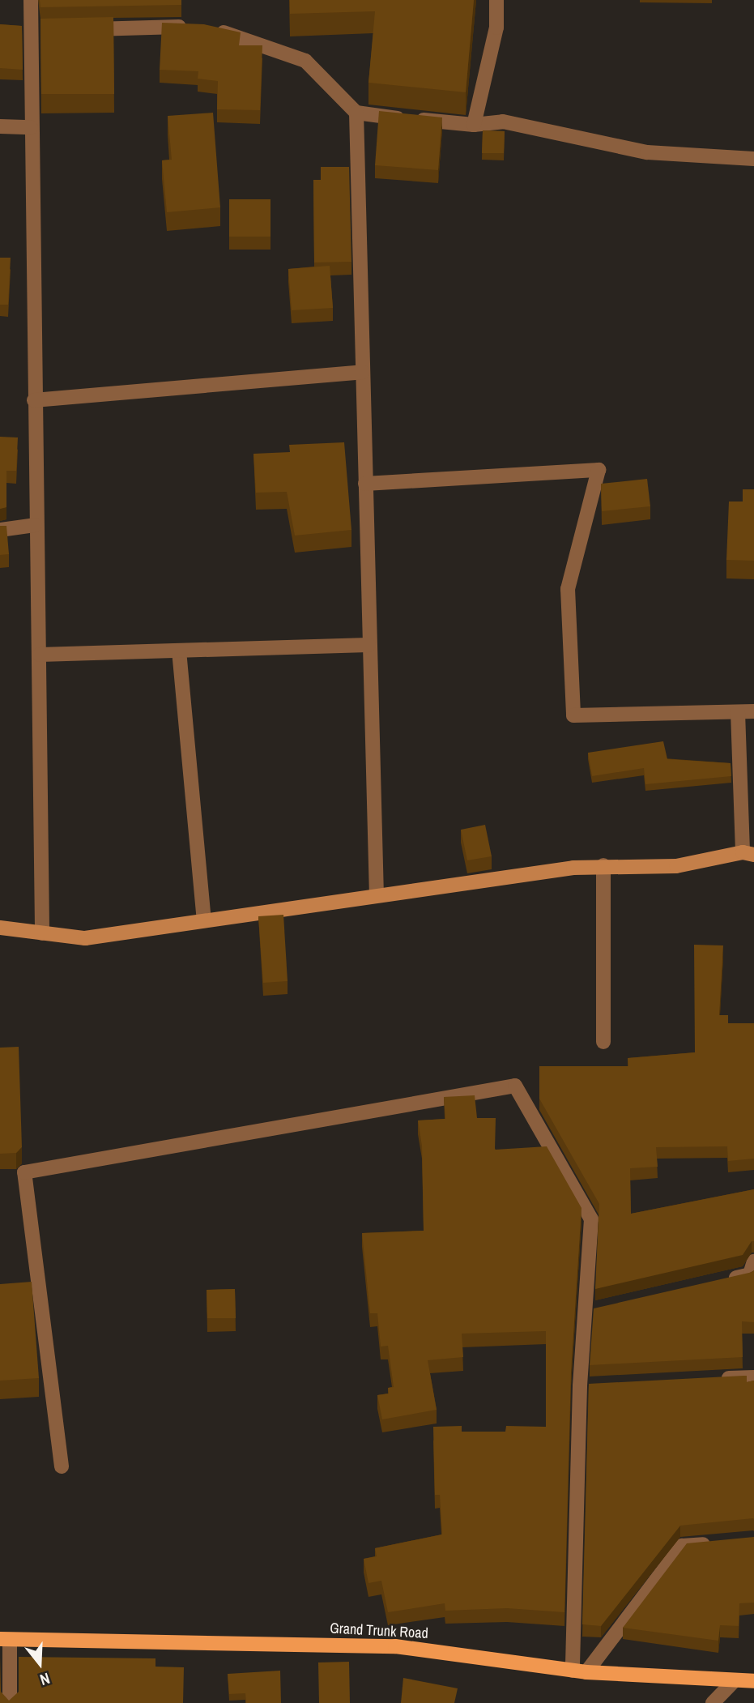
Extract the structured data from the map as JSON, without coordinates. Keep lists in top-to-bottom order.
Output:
{
  "streets": {
    "main road": ["Grand Trunk Road"]
  },
  "north": "bottom"
}
